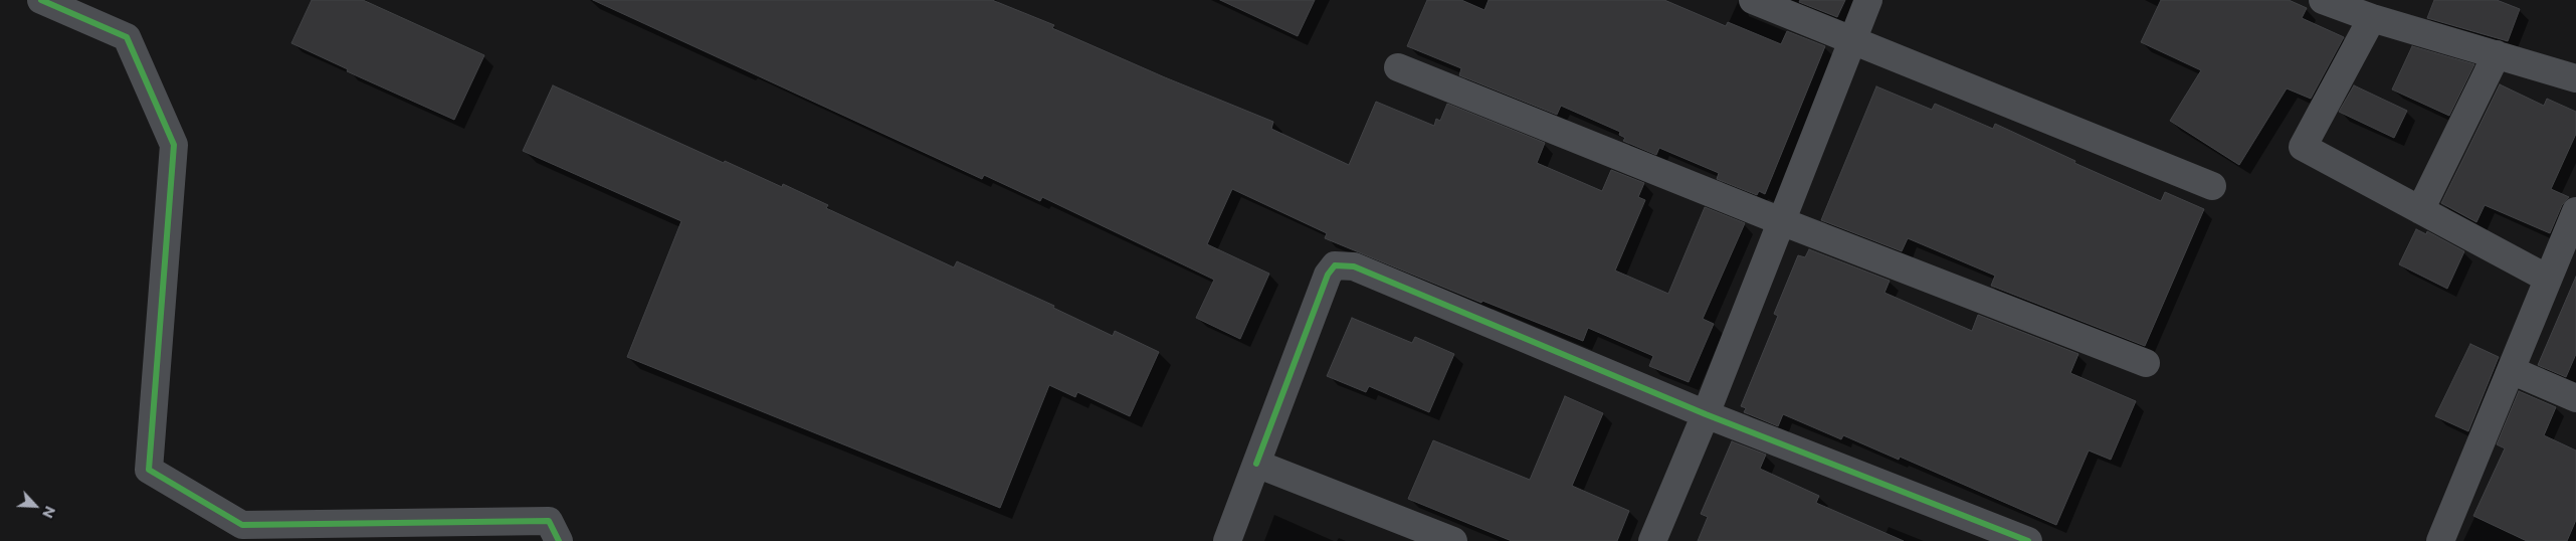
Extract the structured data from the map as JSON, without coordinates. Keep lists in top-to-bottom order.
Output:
{
  "north": "bottom right"
}
